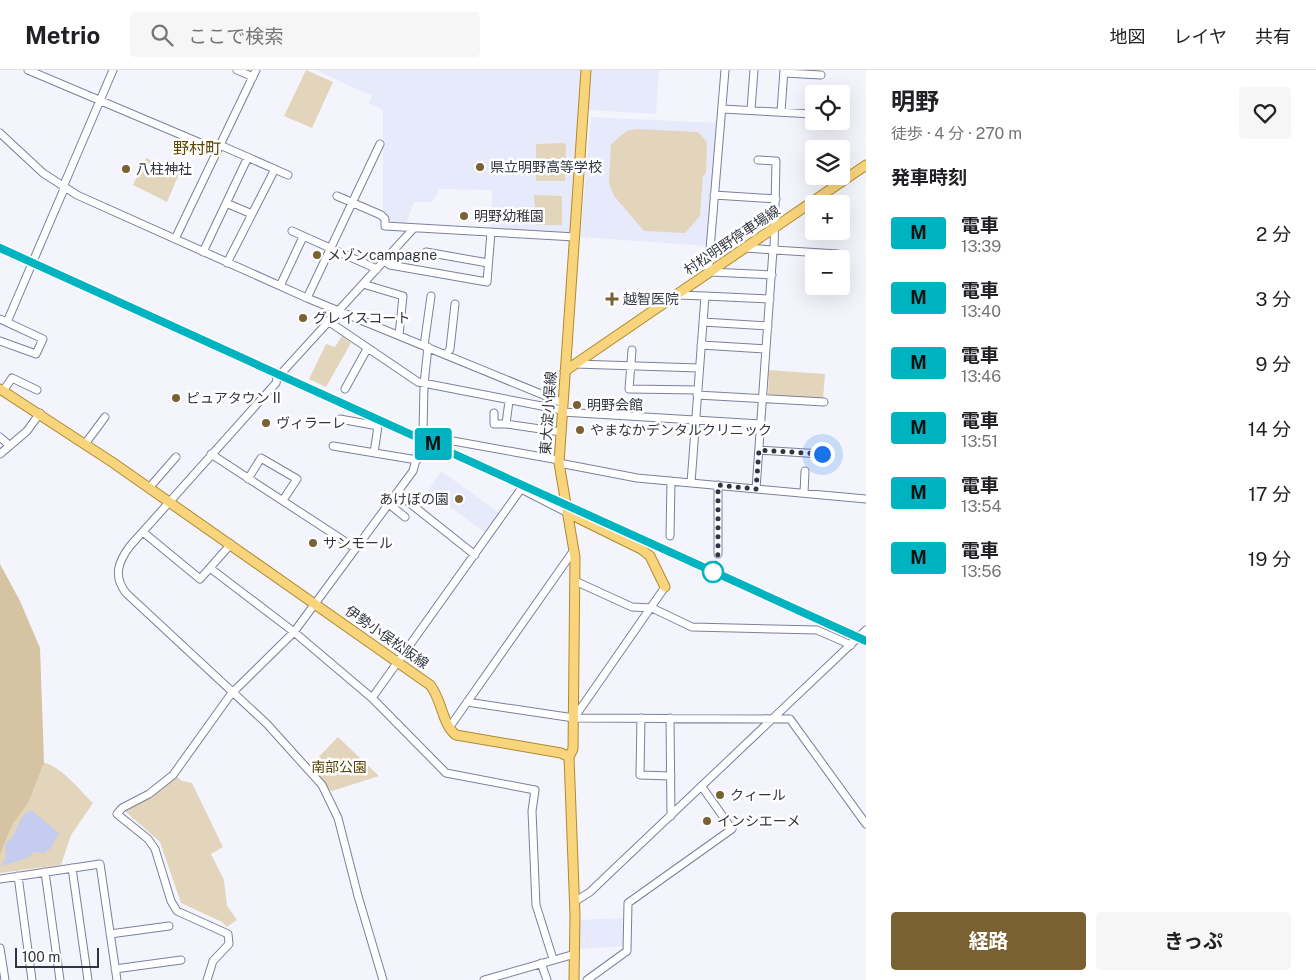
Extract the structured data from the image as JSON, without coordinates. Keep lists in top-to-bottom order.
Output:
{
  "streets": {
    "main road": ["村松明野停車場線", "東大淀小俣線", "伊勢小俣松阪線"]
  },
  "crossings": [
    ["村松明野停車場線", "東大淀小俣線"]
  ],
  "districts": ["野村町"],
  "parks": ["南部公園"],
  "places": {
    "other": [
      "県立明野高等学校",
      "八柱神社",
      "明野幼稚園",
      "メゾンcampagne",
      "グレイスコート",
      "ピュアタウンⅡ",
      "明野会館",
      "ヴィラーレ",
      "やまなかデンタルクリニック",
      "あけぼの園",
      "サンモール",
      "クィール",
      "インシエーメ"
    ],
    "health": ["越智医院"]
  },
  "scale_bar": "100 m",
  "page": {
    "header": "Metrio",
    "search": "ここで検索",
    "nav": ["地図", "レイヤ", "共有"],
    "on_map": "M",
    "heading": [
      ["明野", "徒歩 · 4 分 · 270 m"],
      "発車時刻"
    ],
    "map_buttons": ["+", "−"],
    "list": [
      {
        "mark": "M",
        "name": "電車",
        "note": "13:39",
        "value": "2 分"
      },
      {
        "mark": "M",
        "name": "電車",
        "note": "13:40",
        "value": "3 分"
      },
      {
        "mark": "M",
        "name": "電車",
        "note": "13:46",
        "value": "9 分"
      },
      {
        "mark": "M",
        "name": "電車",
        "note": "13:51",
        "value": "14 分"
      },
      {
        "mark": "M",
        "name": "電車",
        "note": "13:54",
        "value": "17 分"
      },
      {
        "mark": "M",
        "name": "電車",
        "note": "13:56",
        "value": "19 分"
      }
    ],
    "buttons": ["経路", "きっぷ"],
    "scale": "100 m"
  }
}
